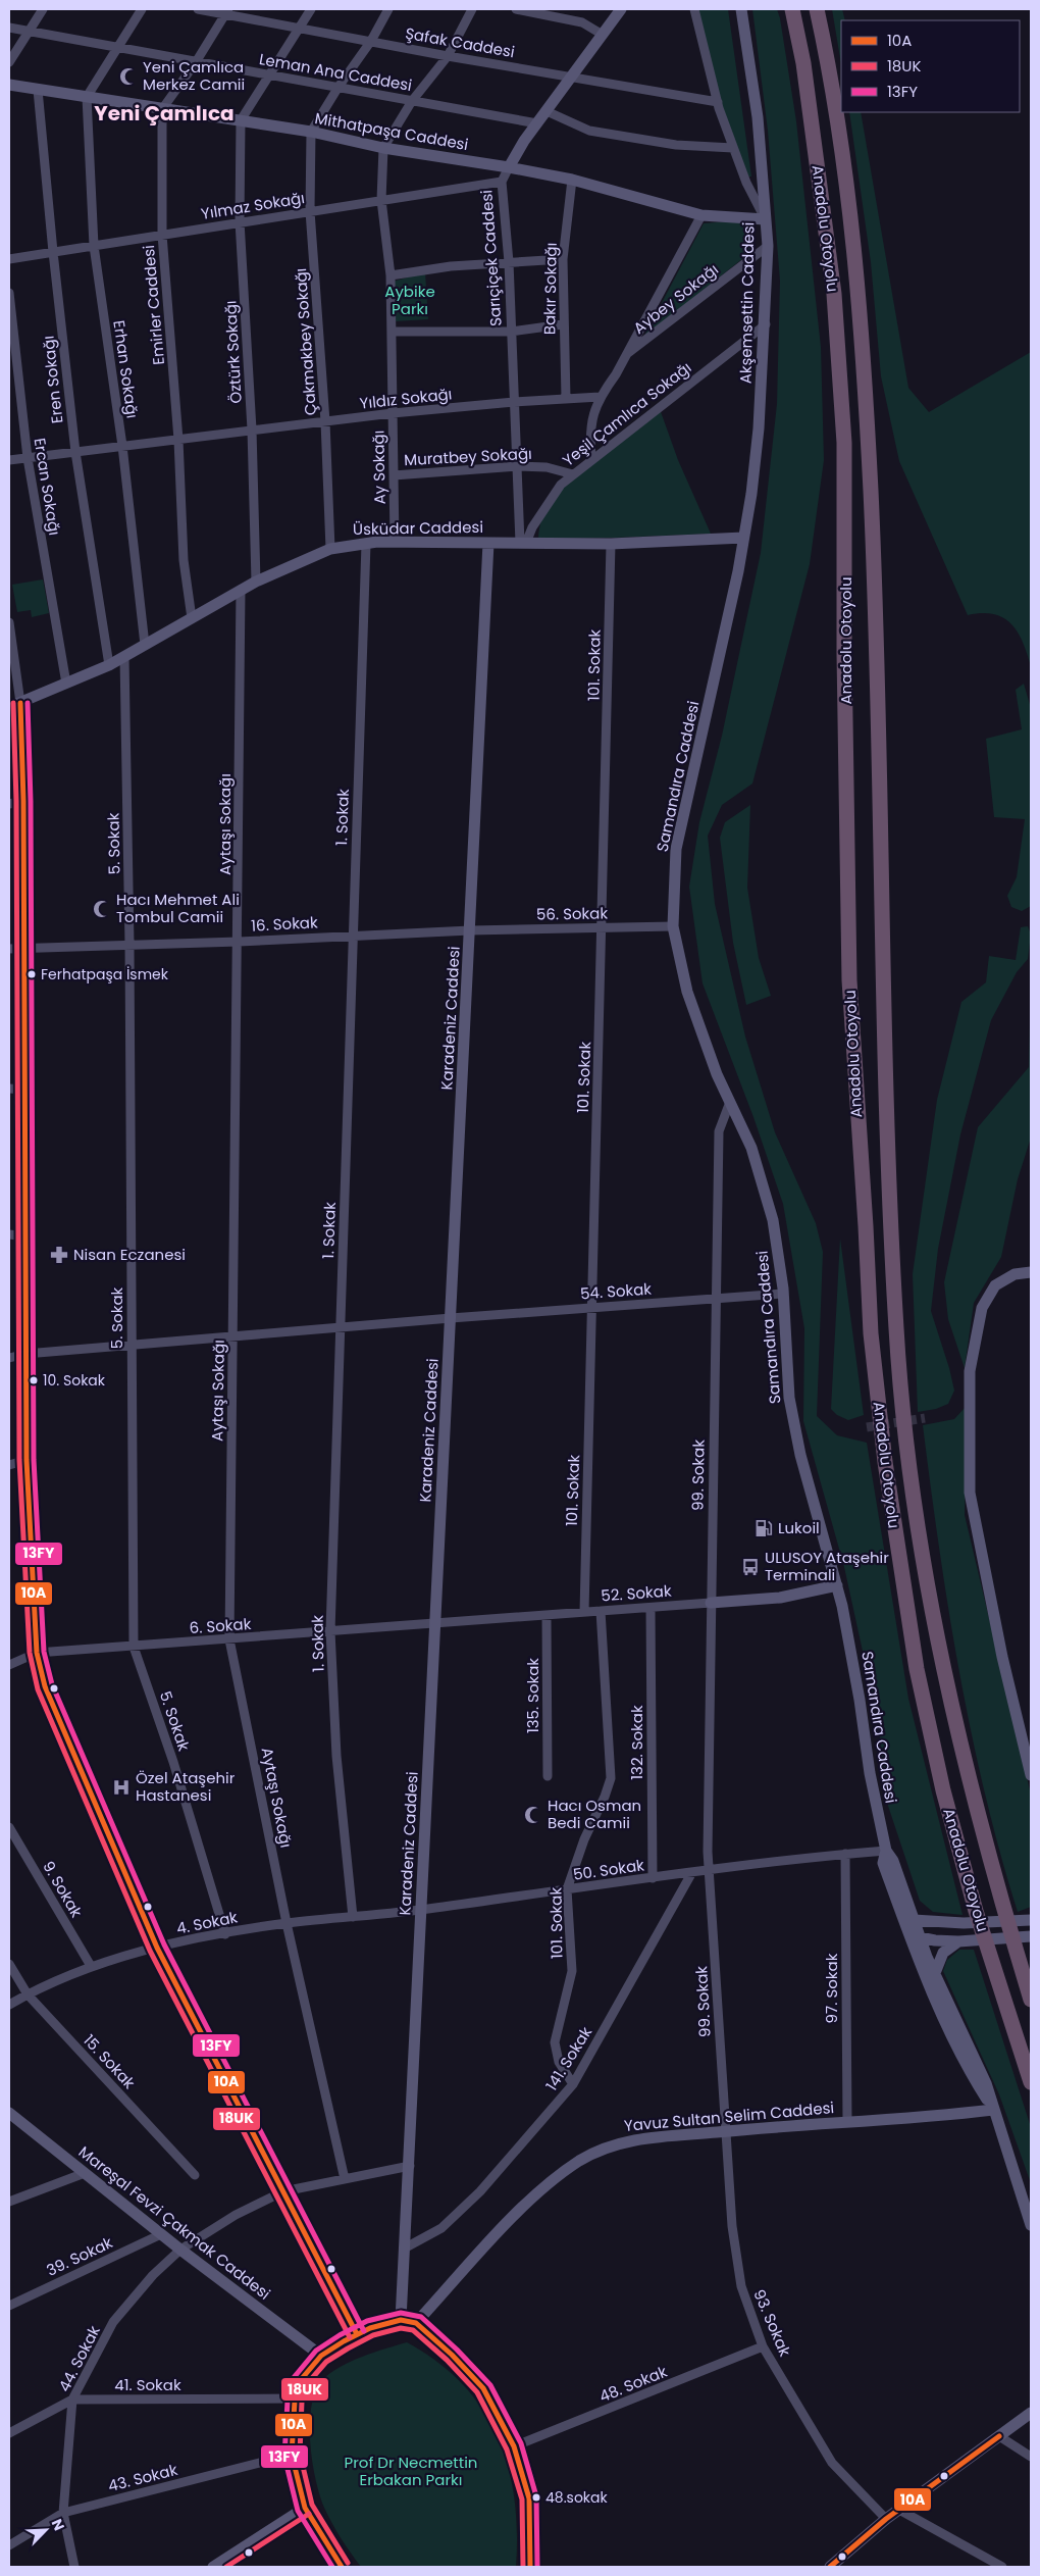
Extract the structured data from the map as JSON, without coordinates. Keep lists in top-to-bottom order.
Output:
{
  "streets": {
    "highway": ["Anadolu Otoyolu"],
    "street": [
      "Şafak Caddesi",
      "Leman Ana Caddesi",
      "Mithatpaşa Caddesi",
      "Yılmaz Sokağı",
      "Sarıçiçek Caddesi",
      "Bakır Sokağı",
      "Aybey Sokağı",
      "Akşemsettin Caddesi",
      "Emirler Caddesi",
      "Çakmakbey Sokağı",
      "Öztürk Sokağı",
      "Erhan Sokağı",
      "Eren Sokağı",
      "Yıldız Sokağı",
      "Yeşil Çamlıca Sokağı",
      "Muratbey Sokağı",
      "Ay Sokağı",
      "Ercan Sokağı",
      "Üsküdar Caddesi",
      "101. Sokak",
      "Samandıra Caddesi",
      "1. Sokak",
      "Aytaşı Sokağı",
      "5. Sokak",
      "56. Sokak",
      "16. Sokak",
      "Karadeniz Caddesi",
      "54. Sokak",
      "99. Sokak",
      "52. Sokak",
      "6. Sokak",
      "135. Sokak",
      "132. Sokak",
      "50. Sokak",
      "9. Sokak",
      "4. Sokak",
      "97. Sokak",
      "141. Sokak",
      "15. Sokak",
      "Yavuz Sultan Selim Caddesi",
      "Mareşal Fevzi Çakmak Caddesi",
      "39. Sokak",
      "93. Sokak",
      "44. Sokak",
      "48. Sokak",
      "41. Sokak",
      "43. Sokak"
    ]
  },
  "crossings": [
    ["Şafak Caddesi", "Sarıçiçek Caddesi"],
    ["Leman Ana Caddesi", "Sarıçiçek Caddesi"],
    ["Mithatpaşa Caddesi", "Sarıçiçek Caddesi"],
    ["Mithatpaşa Caddesi", "Bakır Sokağı"],
    ["Mithatpaşa Caddesi", "Akşemsettin Caddesi"],
    ["Mithatpaşa Caddesi", "Emirler Caddesi"],
    ["Mithatpaşa Caddesi", "Çakmakbey Sokağı"],
    ["Mithatpaşa Caddesi", "Öztürk Sokağı"],
    ["Mithatpaşa Caddesi", "Erhan Sokağı"],
    ["Mithatpaşa Caddesi", "Eren Sokağı"],
    ["Mithatpaşa Caddesi", "Ay Sokağı"],
    ["Yılmaz Sokağı", "Sarıçiçek Caddesi"],
    ["Yılmaz Sokağı", "Emirler Caddesi"],
    ["Yılmaz Sokağı", "Çakmakbey Sokağı"],
    ["Yılmaz Sokağı", "Öztürk Sokağı"],
    ["Yılmaz Sokağı", "Erhan Sokağı"],
    ["Yılmaz Sokağı", "Eren Sokağı"],
    ["Yılmaz Sokağı", "Ay Sokağı"],
    ["Sarıçiçek Caddesi", "Yıldız Sokağı"],
    ["Sarıçiçek Caddesi", "Yeşil Çamlıca Sokağı"],
    ["Sarıçiçek Caddesi", "Muratbey Sokağı"],
    ["Sarıçiçek Caddesi", "Üsküdar Caddesi"],
    ["Bakır Sokağı", "Yıldız Sokağı"],
    ["Aybey Sokağı", "Akşemsettin Caddesi"],
    ["Akşemsettin Caddesi", "Yeşil Çamlıca Sokağı"],
    ["Akşemsettin Caddesi", "Üsküdar Caddesi"],
    ["Akşemsettin Caddesi", "Samandıra Caddesi"],
    ["Emirler Caddesi", "Yıldız Sokağı"],
    ["Emirler Caddesi", "Üsküdar Caddesi"],
    ["Çakmakbey Sokağı", "Yıldız Sokağı"],
    ["Çakmakbey Sokağı", "Üsküdar Caddesi"],
    ["Öztürk Sokağı", "Yıldız Sokağı"],
    ["Öztürk Sokağı", "Üsküdar Caddesi"],
    ["Erhan Sokağı", "Yıldız Sokağı"],
    ["Erhan Sokağı", "Üsküdar Caddesi"],
    ["Eren Sokağı", "Yıldız Sokağı"],
    ["Eren Sokağı", "Üsküdar Caddesi"],
    ["Yıldız Sokağı", "Ay Sokağı"],
    ["Yıldız Sokağı", "Ercan Sokağı"],
    ["Yeşil Çamlıca Sokağı", "Muratbey Sokağı"],
    ["Yeşil Çamlıca Sokağı", "Üsküdar Caddesi"],
    ["Muratbey Sokağı", "Ay Sokağı"],
    ["Ay Sokağı", "Üsküdar Caddesi"],
    ["Ercan Sokağı", "Üsküdar Caddesi"],
    ["Üsküdar Caddesi", "101. Sokak"],
    ["Üsküdar Caddesi", "Samandıra Caddesi"],
    ["Üsküdar Caddesi", "1. Sokak"],
    ["Üsküdar Caddesi", "Aytaşı Sokağı"],
    ["Üsküdar Caddesi", "5. Sokak"],
    ["Üsküdar Caddesi", "Karadeniz Caddesi"],
    ["101. Sokak", "56. Sokak"],
    ["101. Sokak", "54. Sokak"],
    ["101. Sokak", "52. Sokak"],
    ["101. Sokak", "50. Sokak"],
    ["101. Sokak", "141. Sokak"],
    ["Samandıra Caddesi", "56. Sokak"],
    ["Samandıra Caddesi", "54. Sokak"],
    ["Samandıra Caddesi", "99. Sokak"],
    ["Samandıra Caddesi", "52. Sokak"],
    ["Samandıra Caddesi", "50. Sokak"],
    ["Samandıra Caddesi", "Yavuz Sultan Selim Caddesi"],
    ["1. Sokak", "16. Sokak"],
    ["1. Sokak", "6. Sokak"],
    ["1. Sokak", "4. Sokak"],
    ["Aytaşı Sokağı", "16. Sokak"],
    ["Aytaşı Sokağı", "6. Sokak"],
    ["Aytaşı Sokağı", "4. Sokak"],
    ["Aytaşı Sokağı", "44. Sokak"],
    ["5. Sokak", "16. Sokak"],
    ["5. Sokak", "6. Sokak"],
    ["5. Sokak", "4. Sokak"],
    ["56. Sokak", "16. Sokak"],
    ["56. Sokak", "Karadeniz Caddesi"],
    ["16. Sokak", "Karadeniz Caddesi"],
    ["Karadeniz Caddesi", "54. Sokak"],
    ["Karadeniz Caddesi", "52. Sokak"],
    ["Karadeniz Caddesi", "6. Sokak"],
    ["Karadeniz Caddesi", "50. Sokak"],
    ["Karadeniz Caddesi", "4. Sokak"],
    ["Karadeniz Caddesi", "141. Sokak"],
    ["Karadeniz Caddesi", "44. Sokak"],
    ["54. Sokak", "99. Sokak"],
    ["99. Sokak", "52. Sokak"],
    ["99. Sokak", "50. Sokak"],
    ["99. Sokak", "Yavuz Sultan Selim Caddesi"],
    ["99. Sokak", "93. Sokak"],
    ["52. Sokak", "6. Sokak"],
    ["52. Sokak", "135. Sokak"],
    ["52. Sokak", "132. Sokak"],
    ["132. Sokak", "50. Sokak"],
    ["50. Sokak", "4. Sokak"],
    ["50. Sokak", "97. Sokak"],
    ["50. Sokak", "141. Sokak"],
    ["9. Sokak", "4. Sokak"],
    ["4. Sokak", "15. Sokak"],
    ["97. Sokak", "Yavuz Sultan Selim Caddesi"],
    ["Yavuz Sultan Selim Caddesi", "93. Sokak"],
    ["Mareşal Fevzi Çakmak Caddesi", "39. Sokak"],
    ["Mareşal Fevzi Çakmak Caddesi", "44. Sokak"],
    ["93. Sokak", "48. Sokak"],
    ["44. Sokak", "41. Sokak"],
    ["44. Sokak", "43. Sokak"]
  ],
  "districts": ["Yeni Çamlıca"],
  "parks": ["Aybike Parkı", "Prof Dr Necmettin Erbakan Parkı"],
  "places": {
    "mosque": ["Yeni Çamlıca Merkez Camii", "Hacı Mehmet Ali Tombul Camii", "Hacı Osman Bedi Camii"],
    "other": ["Ferhatpaşa İsmek", "10. Sokak", "48.sokak"],
    "pharmacy": ["Nisan Eczanesi"],
    "fuel station": ["Lukoil"],
    "bus stop": ["ULUSOY Ataşehir Terminali"],
    "hospital": ["Özel Ataşehir Hastanesi"]
  },
  "lines": ["transit line 10A", "transit line 18UK", "transit line 13FY"],
  "legend": ["10A", "18UK", "13FY"],
  "north": "top right"
}
